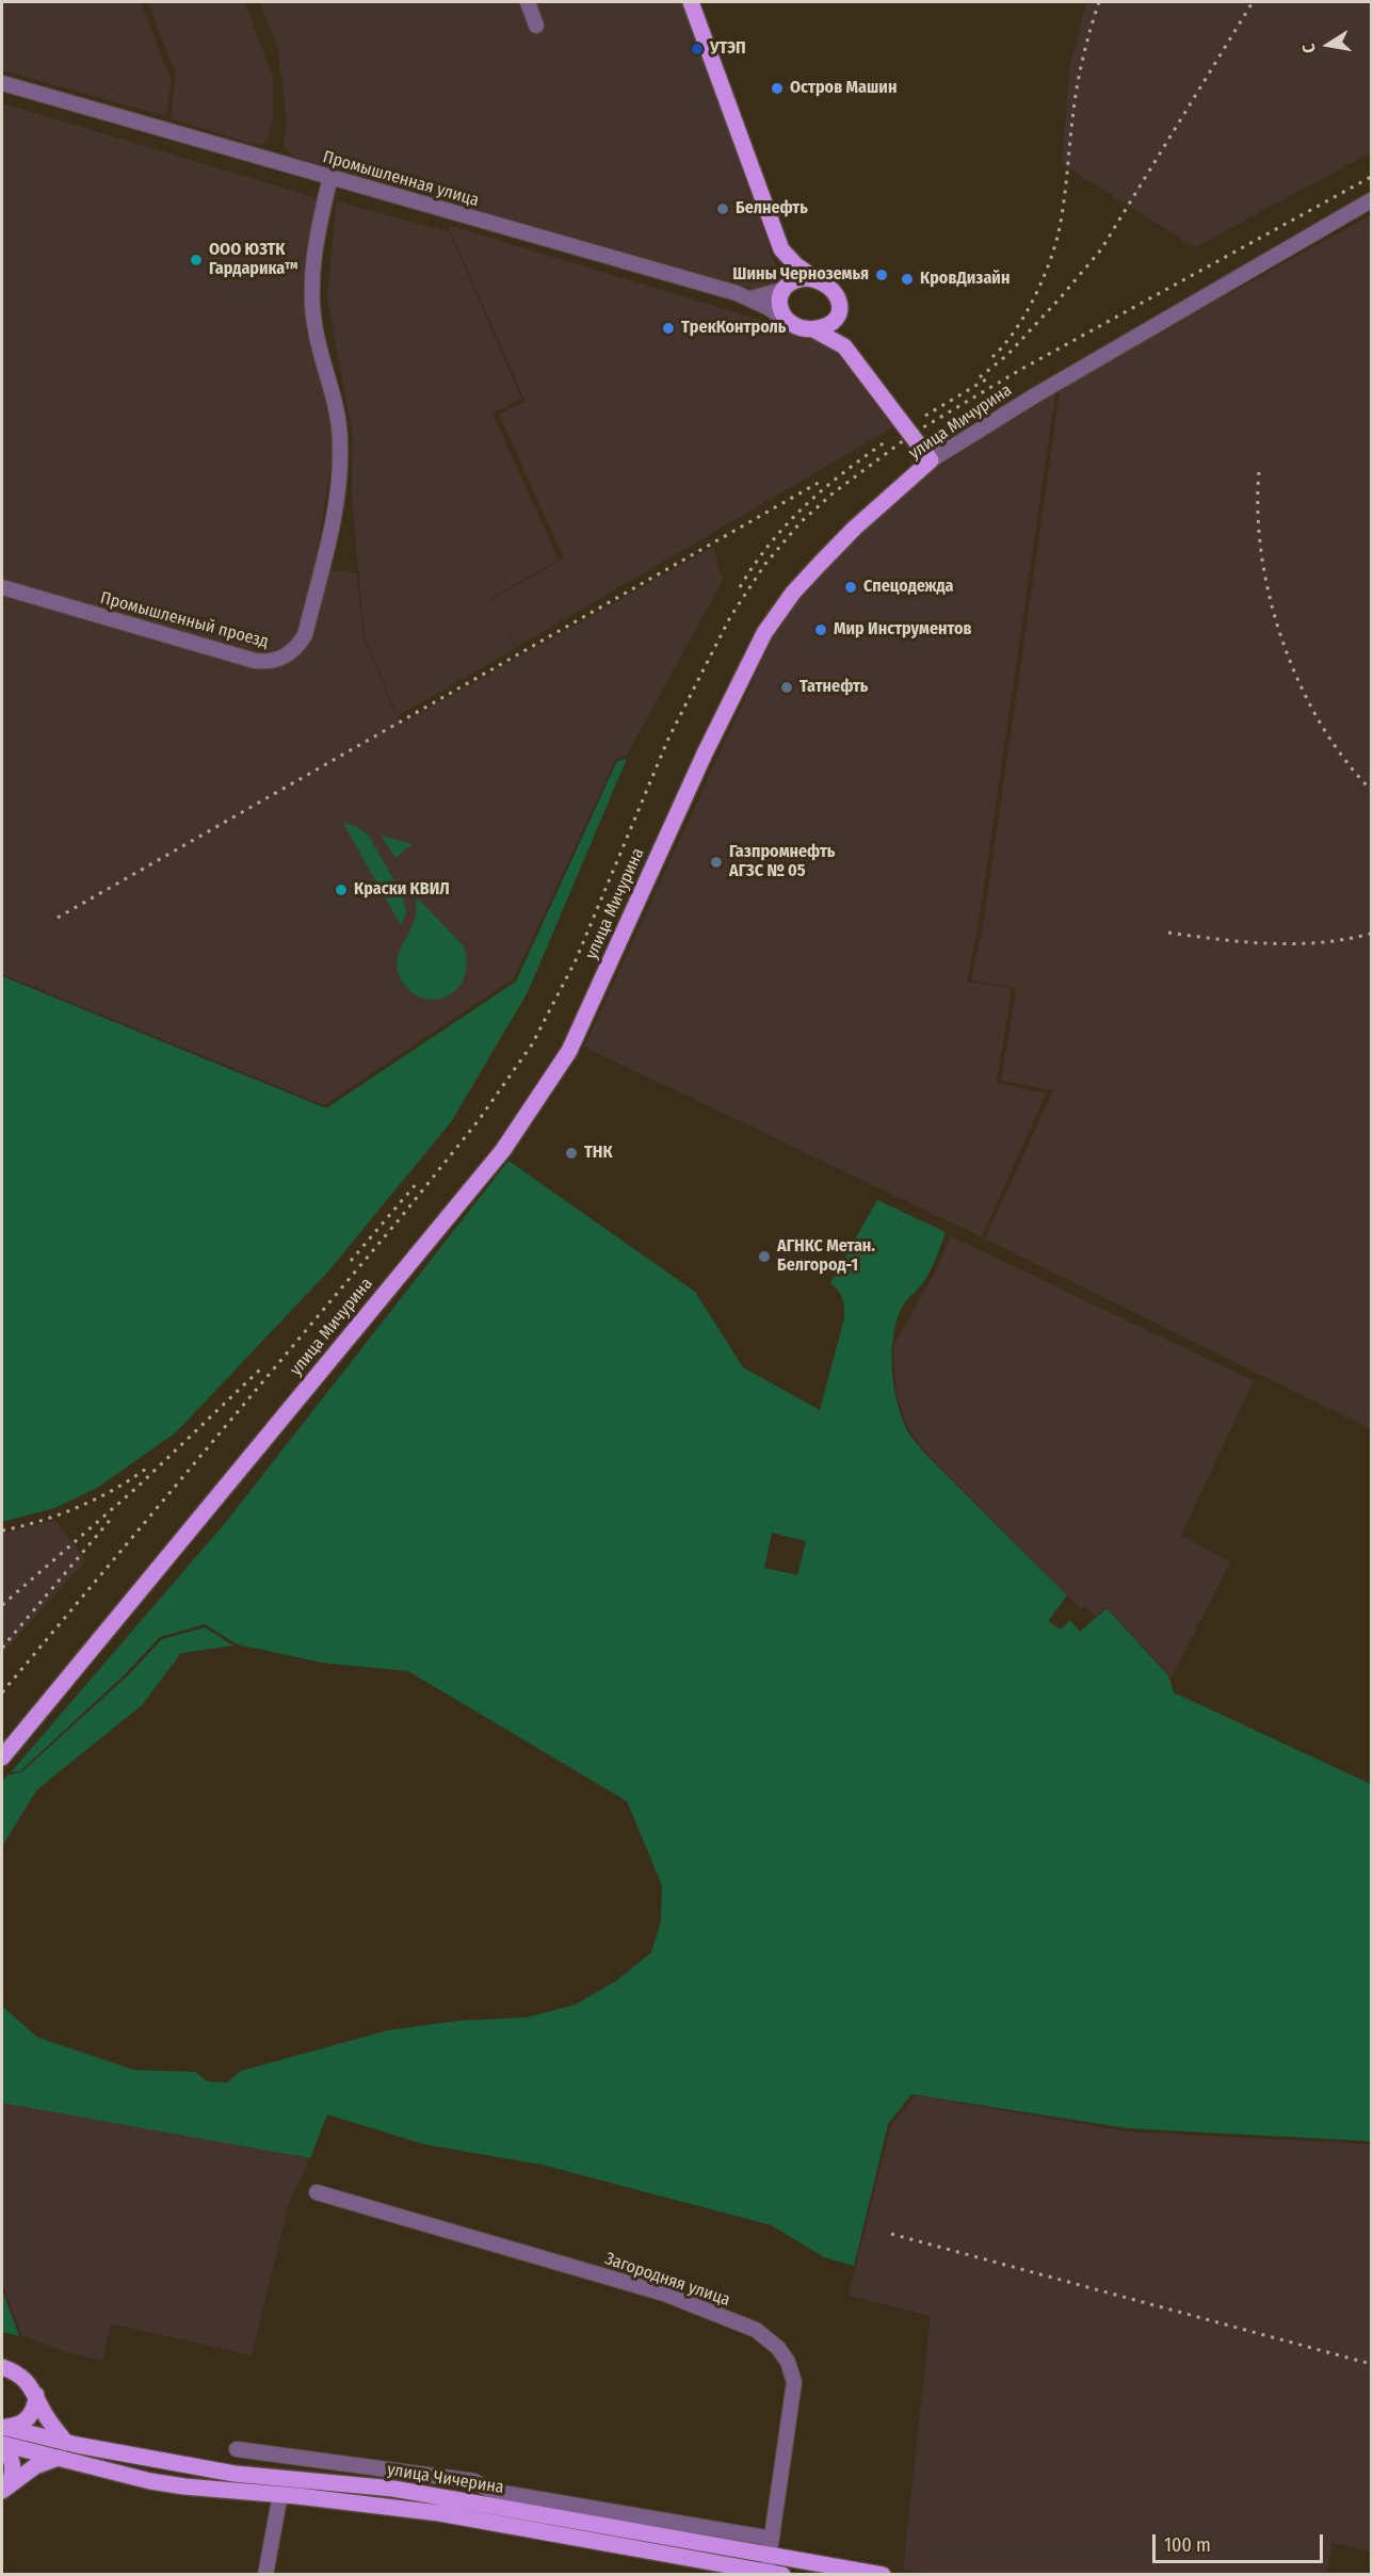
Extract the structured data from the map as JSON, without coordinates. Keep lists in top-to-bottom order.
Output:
{
  "streets": {
    "main road": ["улица Мичурина", "улица Чичерина"],
    "street": ["Промышленная улица", "Промышленный проезд", "Загородняя улица"]
  },
  "crossings": [
    ["Промышленная улица", "Промышленный проезд"],
    ["Загородняя улица", "улица Чичерина"]
  ],
  "places": [
    "УТЭП",
    "Остров Машин",
    "Белнефть",
    "ООО ЮЗТК Гардарика™",
    "Шины Черноземья",
    "КровДизайн",
    "ТрекКонтроль",
    "Спецодежда",
    "Мир Инструментов",
    "Татнефть",
    "Газпромнефть АГЗС № 05",
    "Краски КВИЛ",
    "ТНК",
    "АГНКС Метан. Белгород-1"
  ],
  "scale_bar": "100 m",
  "north": "left"
}
